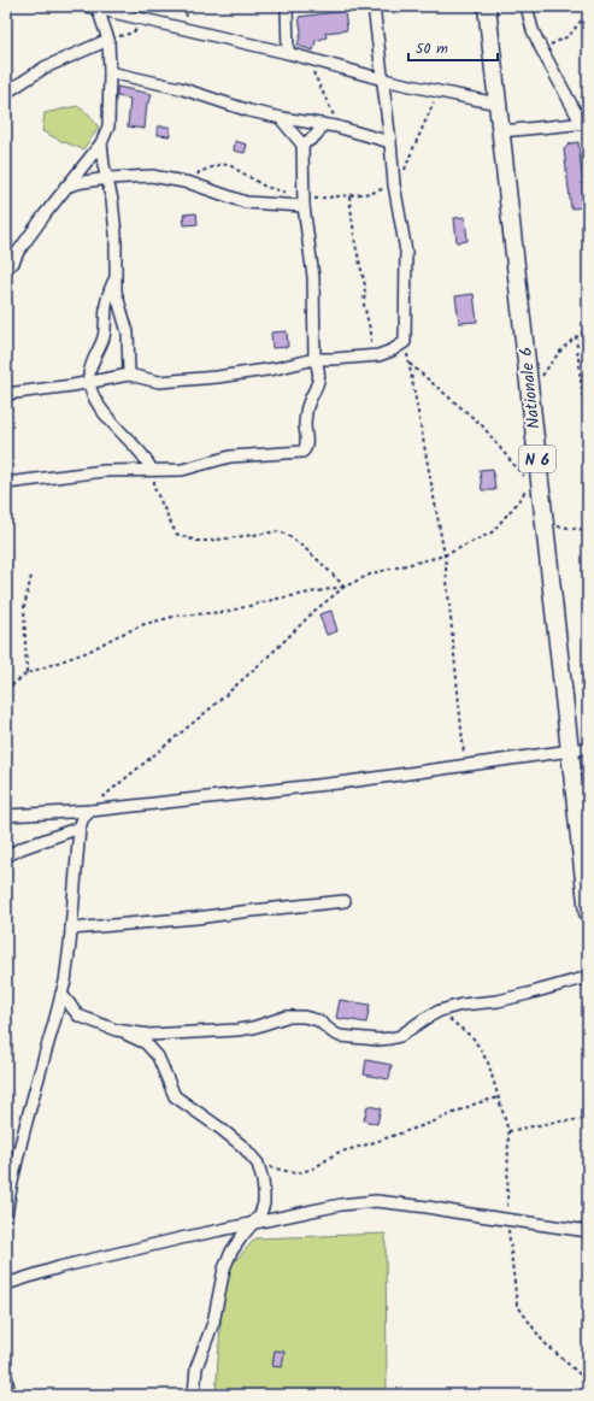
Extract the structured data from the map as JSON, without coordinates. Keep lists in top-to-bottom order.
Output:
{
  "streets": {
    "main road": ["Nationale 6", "N 6"]
  },
  "scale_bar": "50 m"
}
